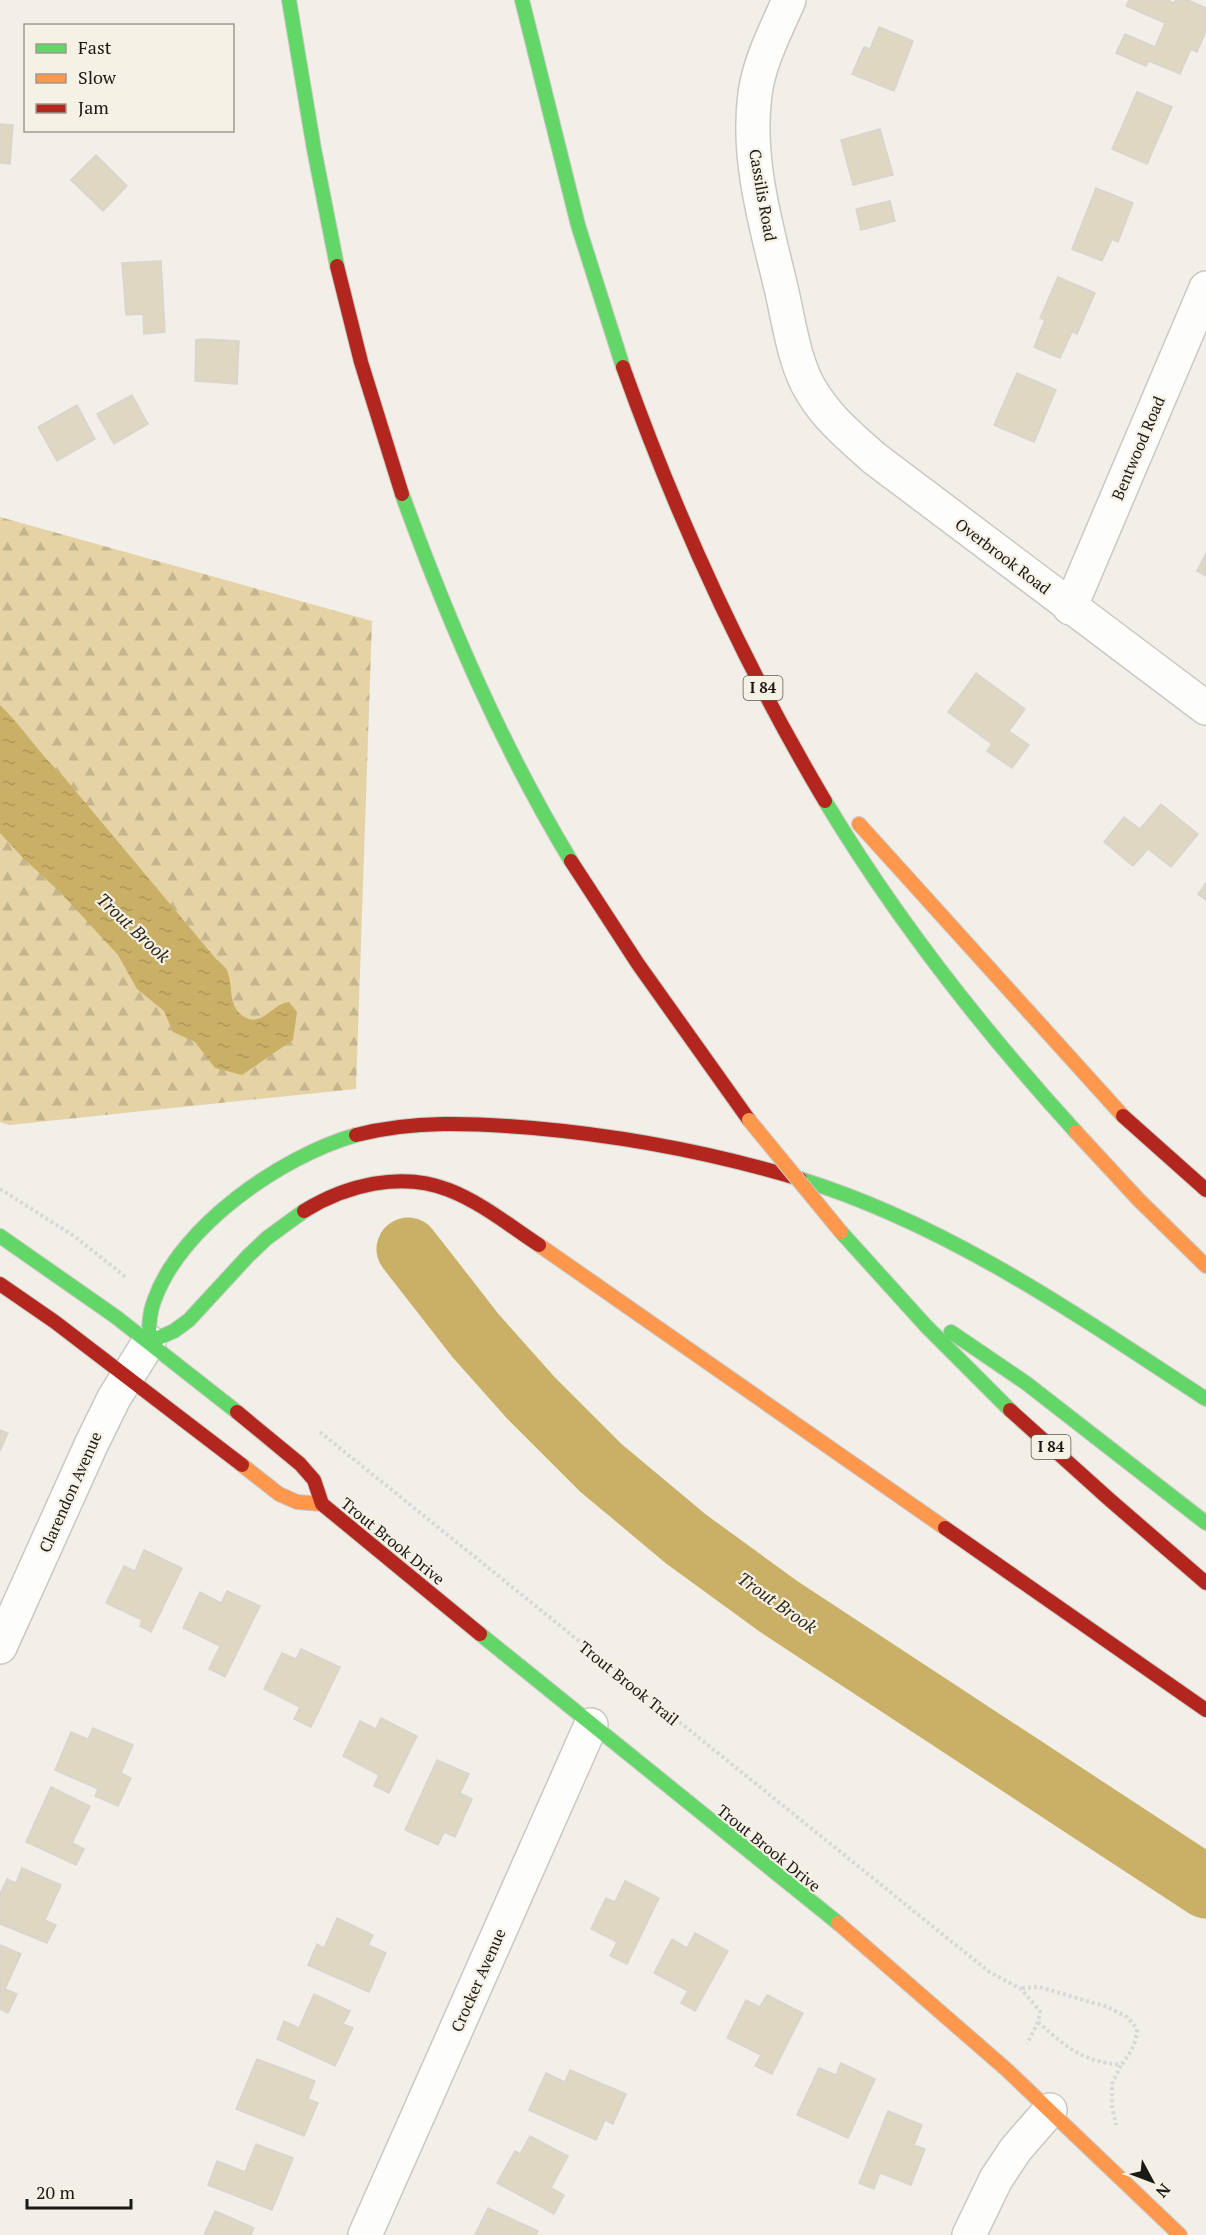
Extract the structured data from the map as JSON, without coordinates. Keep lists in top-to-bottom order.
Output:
{
  "streets": {
    "main road": ["I 84", "Trout Brook Drive"],
    "street": [
      "Cassilis Road",
      "Bentwood Road",
      "Overbrook Road",
      "Clarendon Avenue",
      "Crocker Avenue"
    ],
    "path": ["Trout Brook Trail"]
  },
  "crossings": [
    ["Cassilis Road", "Overbrook Road"],
    ["Bentwood Road", "Overbrook Road"],
    ["Clarendon Avenue", "Trout Brook Drive"],
    ["Trout Brook Drive", "Crocker Avenue"]
  ],
  "water": ["Trout Brook"],
  "legend": ["Fast", "Slow", "Jam"],
  "scale_bar": "20 m",
  "north": "bottom right"
}
